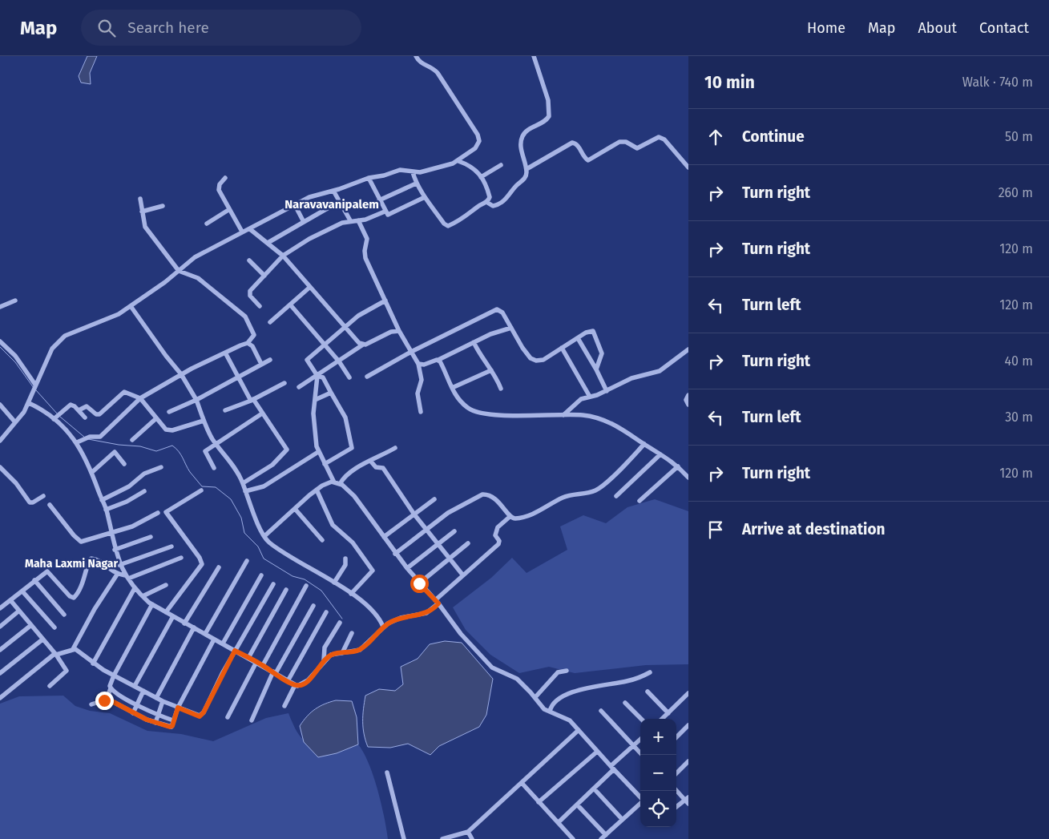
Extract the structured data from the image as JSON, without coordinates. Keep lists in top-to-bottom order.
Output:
{
  "districts": ["Naravavanipalem", "Maha Laxmi Nagar"],
  "page": {
    "header": "Map",
    "search": "Search here",
    "nav": [
      "Home",
      "Map",
      "About",
      "Contact"
    ],
    "heading": ["10 min", "Walk · 740 m"],
    "list": [
      ["Continue", "50 m"],
      ["Turn right", "260 m"],
      ["Turn right", "120 m"],
      ["Turn left", "120 m"],
      ["Turn right", "40 m"],
      ["Turn left", "30 m"],
      ["Turn right", "120 m"],
      "Arrive at destination"
    ],
    "map_buttons": ["+", "−"]
  }
}
